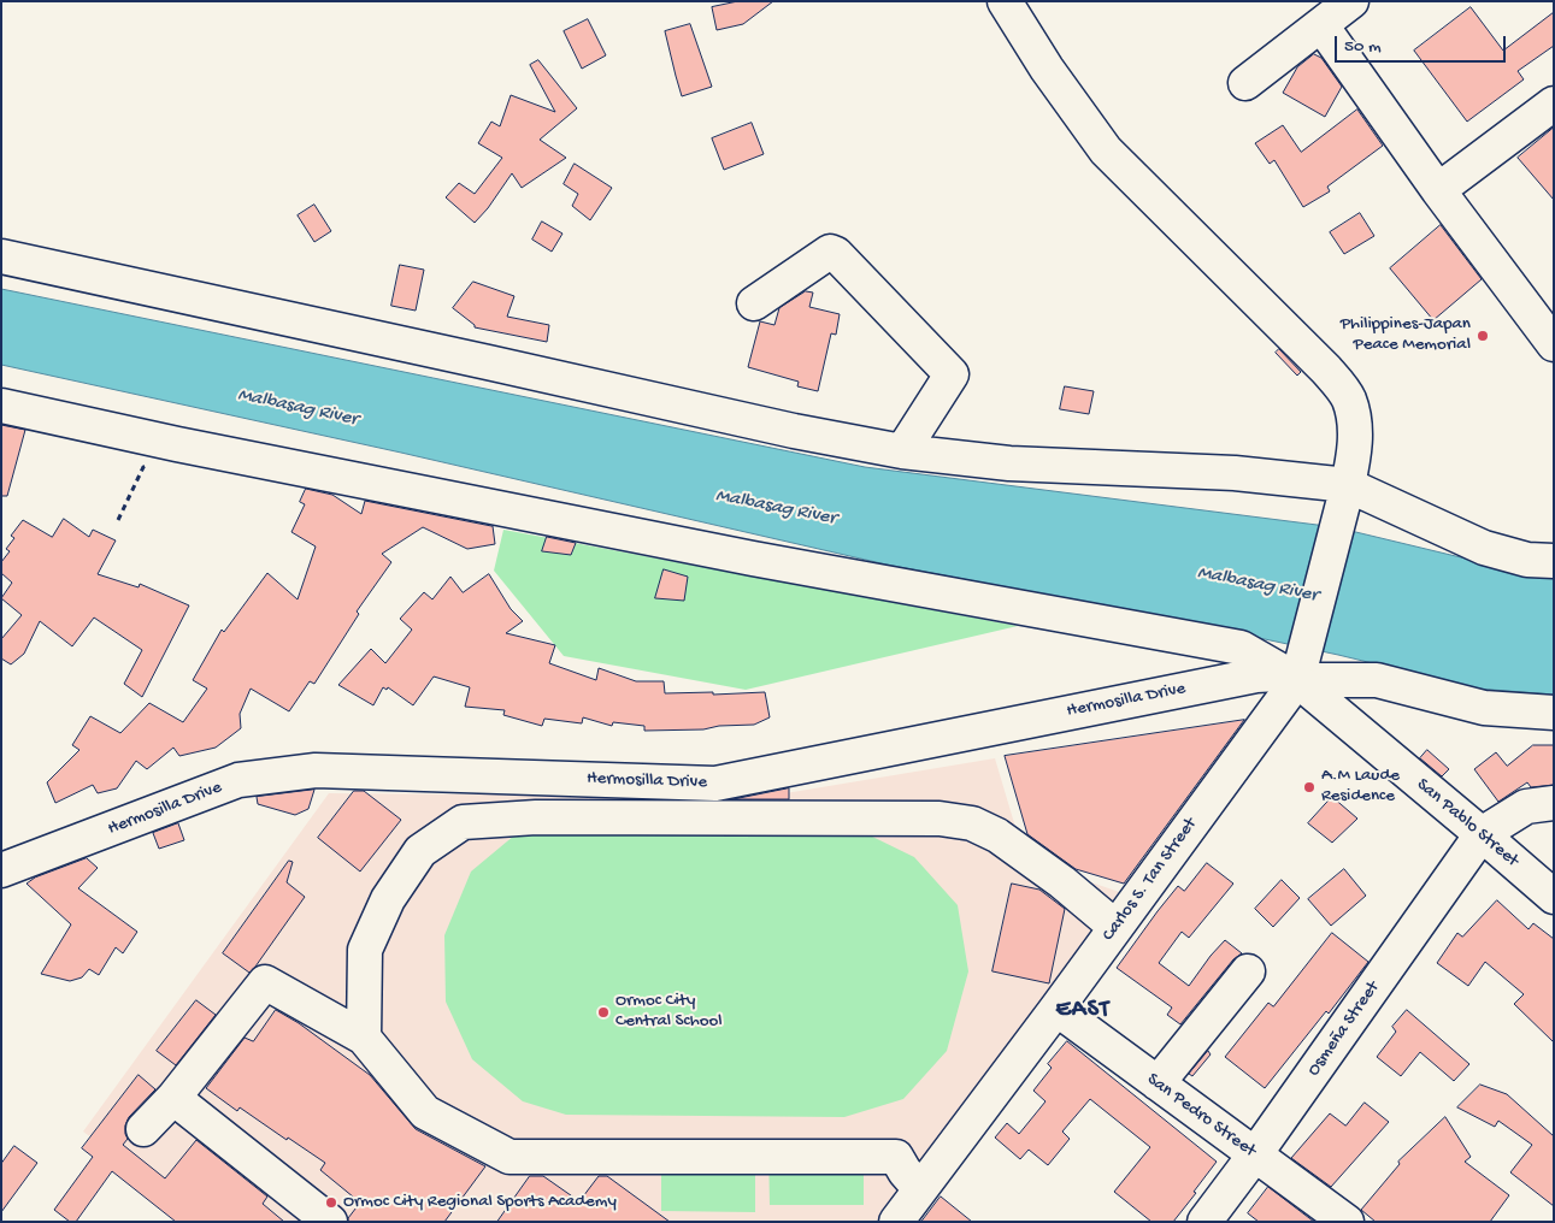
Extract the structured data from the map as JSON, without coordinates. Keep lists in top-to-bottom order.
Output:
{
  "streets": {
    "street": [
      "Hermosilla Drive",
      "San Pablo Street",
      "Carlos S. Tan Street",
      "Osmeña Street",
      "San Pedro Street"
    ]
  },
  "crossings": [
    ["Hermosilla Drive", "San Pablo Street"],
    ["Hermosilla Drive", "Carlos S. Tan Street"],
    ["San Pablo Street", "Carlos S. Tan Street"],
    ["San Pablo Street", "Osmeña Street"],
    ["Carlos S. Tan Street", "San Pedro Street"],
    ["Osmeña Street", "San Pedro Street"]
  ],
  "districts": ["EAST"],
  "water": ["Malbasag River"],
  "places": [
    "Philippines-Japan Peace Memorial",
    "A.M Laude Residence",
    "Ormoc City Central School",
    "Ormoc City Regional Sports Academy"
  ],
  "scale_bar": "50 m"
}
